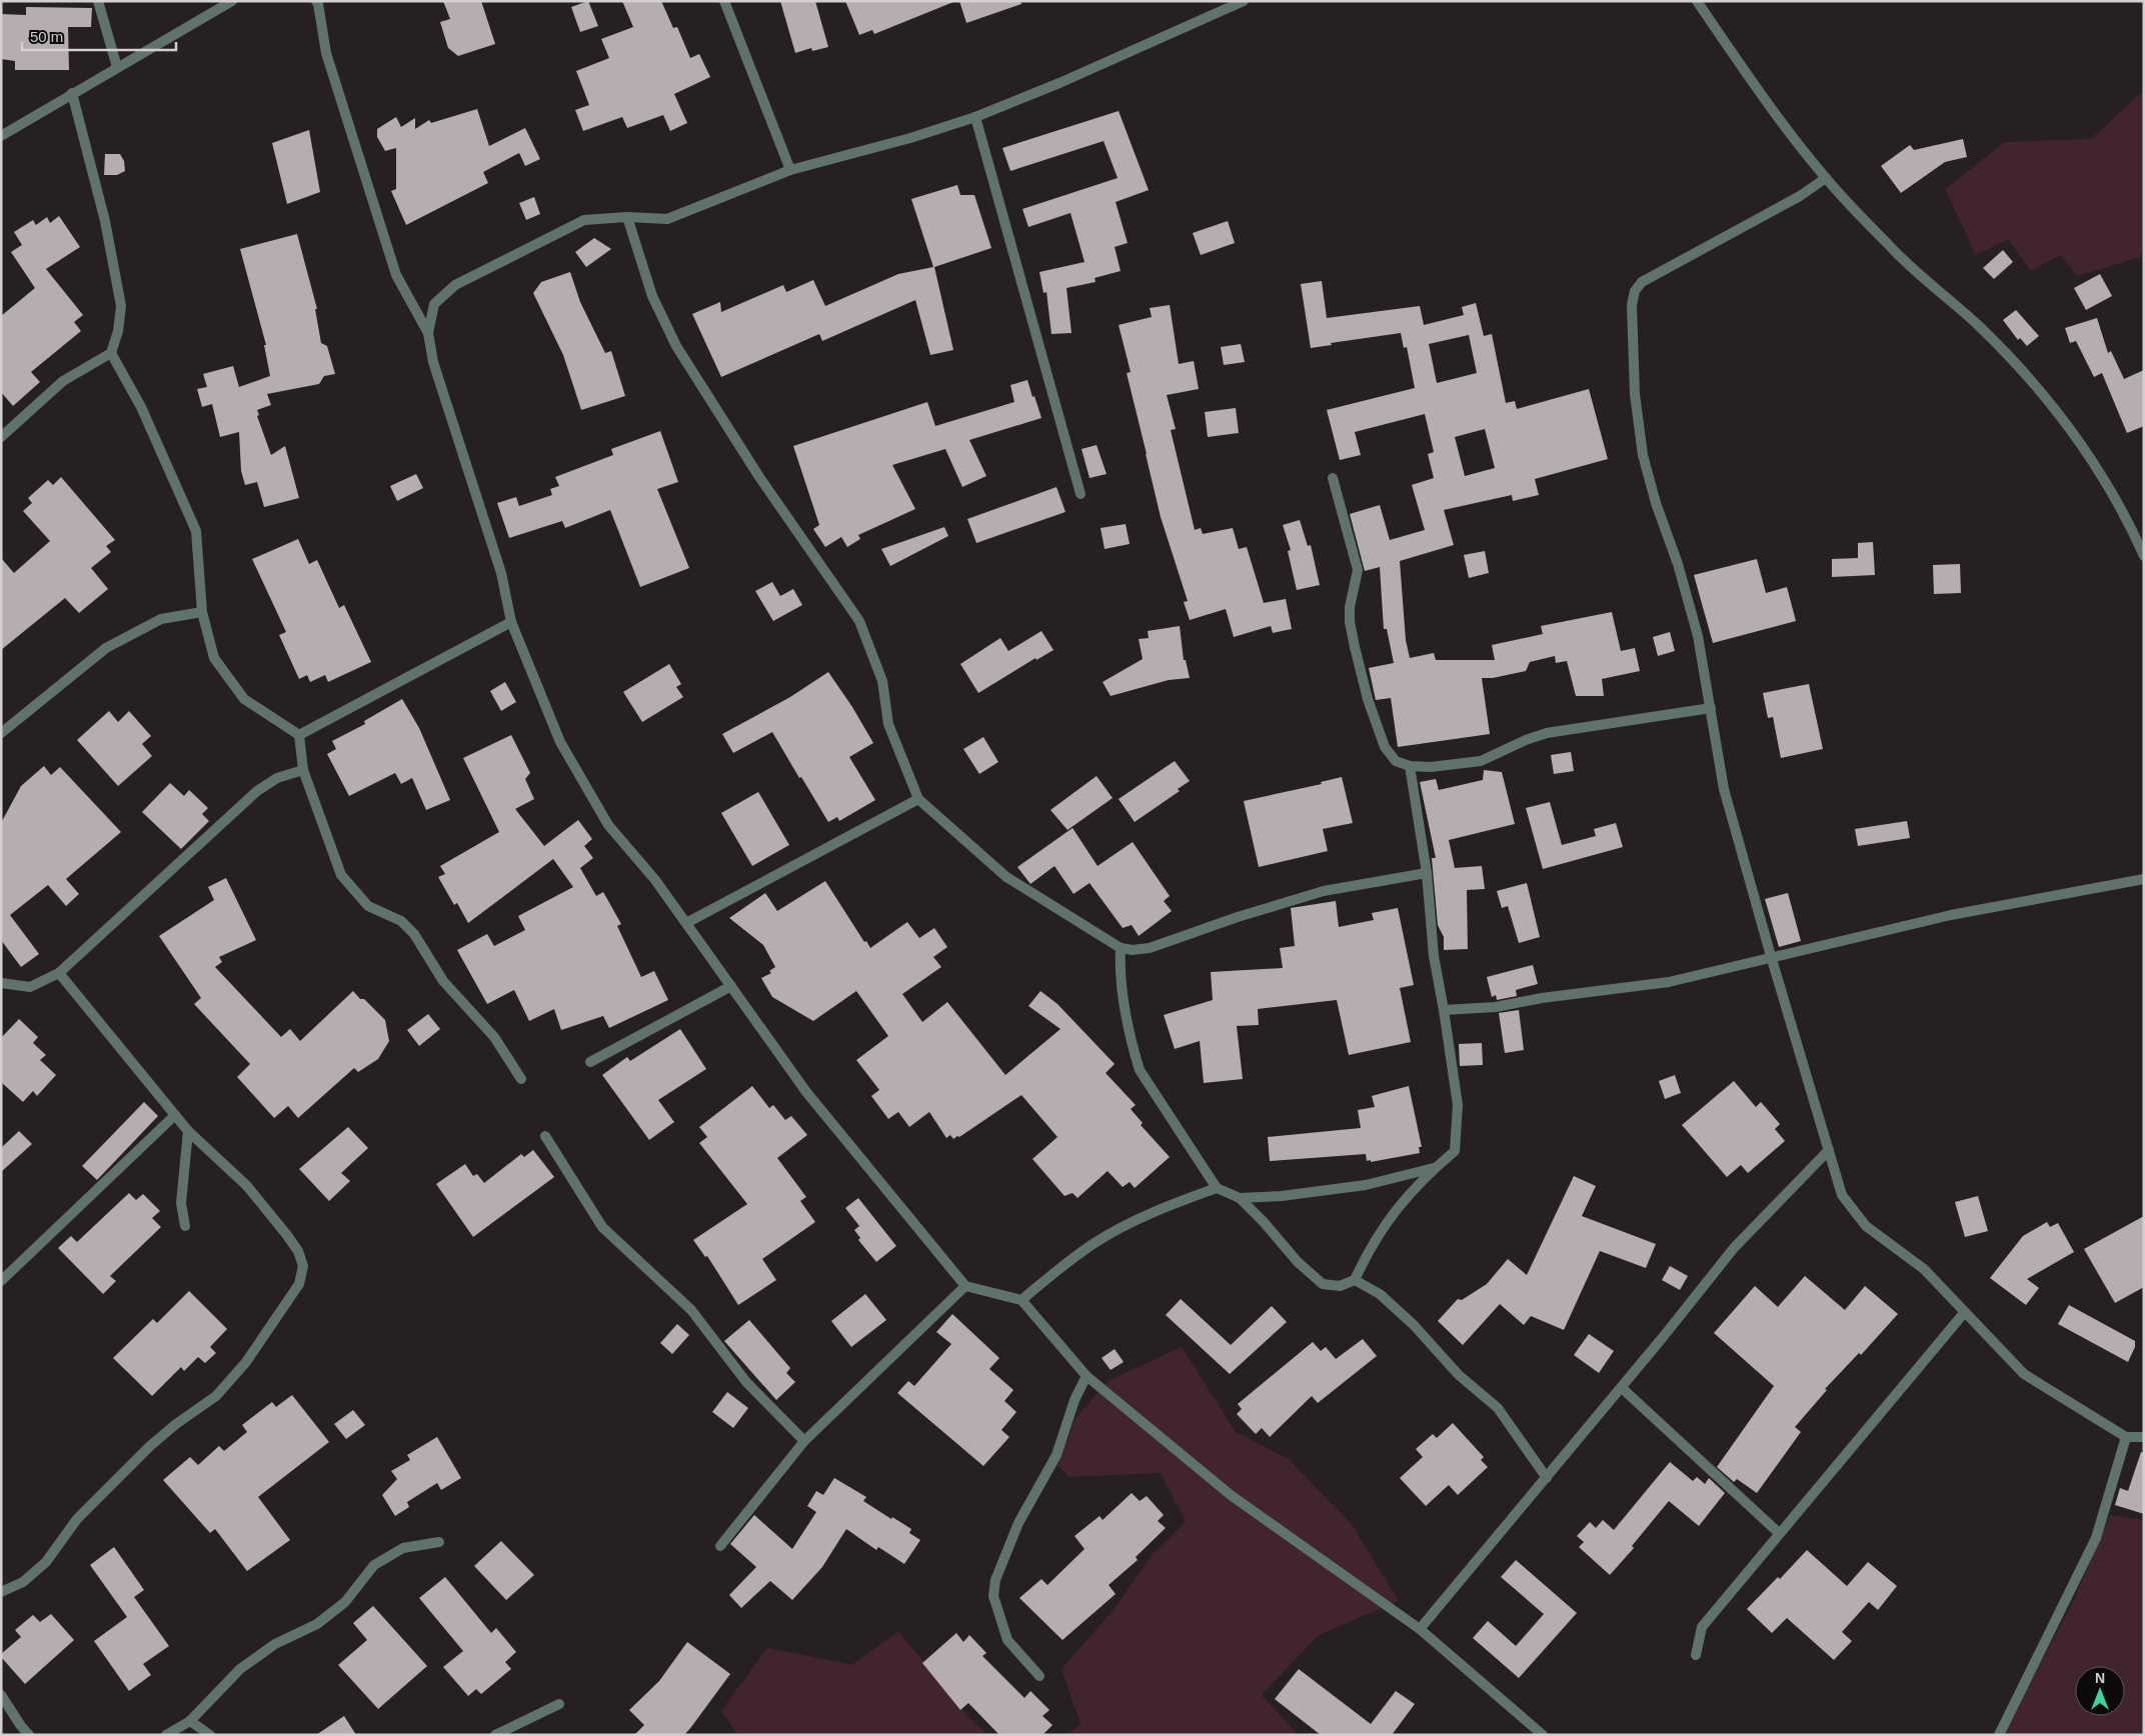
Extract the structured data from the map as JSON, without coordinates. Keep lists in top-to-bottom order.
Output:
{
  "scale_bar": "50 m",
  "north": "top"
}
